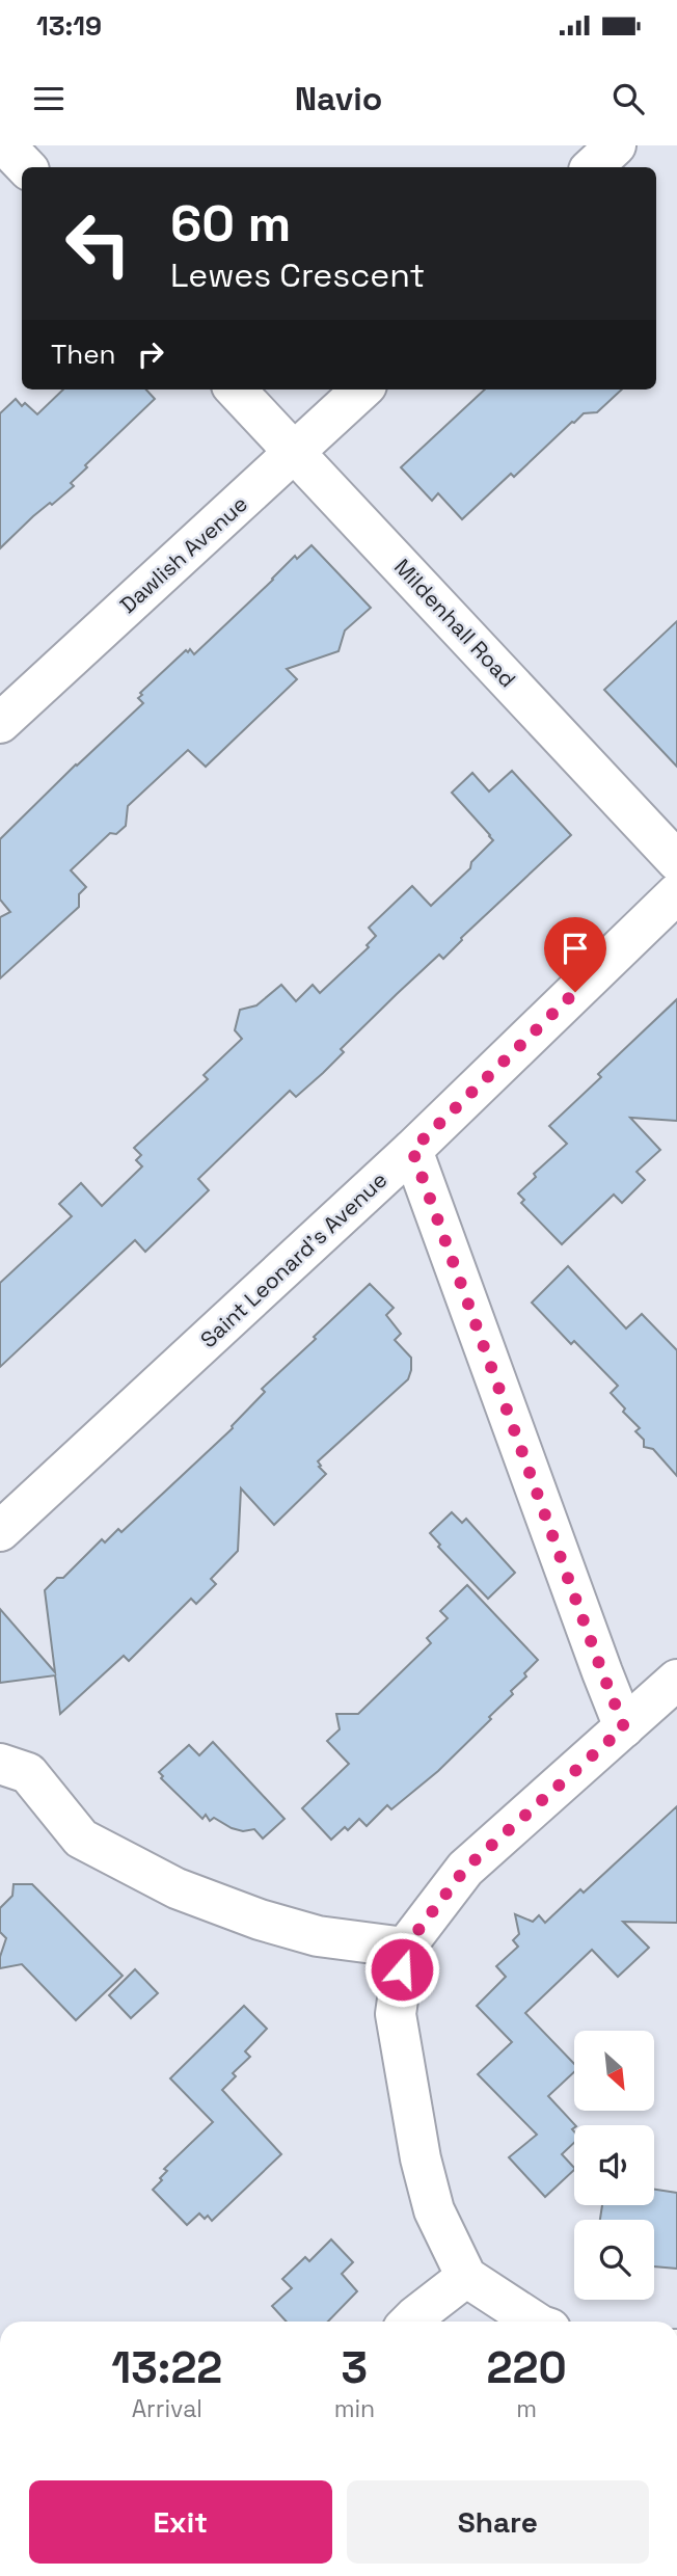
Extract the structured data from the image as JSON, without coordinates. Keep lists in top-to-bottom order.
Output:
{
  "streets": {
    "street": ["Dawlish Avenue", "Mildenhall Road", "Saint Leonard's Avenue"]
  },
  "crossings": [
    ["Dawlish Avenue", "Mildenhall Road"]
  ],
  "north": "bottom right",
  "page": {
    "status": "13:19",
    "header": "Navio",
    "turn": ["60 m", "Lewes Crescent"],
    "then": "Then",
    "eta": [
      "13:22",
      "Arrival",
      "3",
      "min",
      "220",
      "m"
    ],
    "buttons": ["Exit", "Share"]
  }
}
